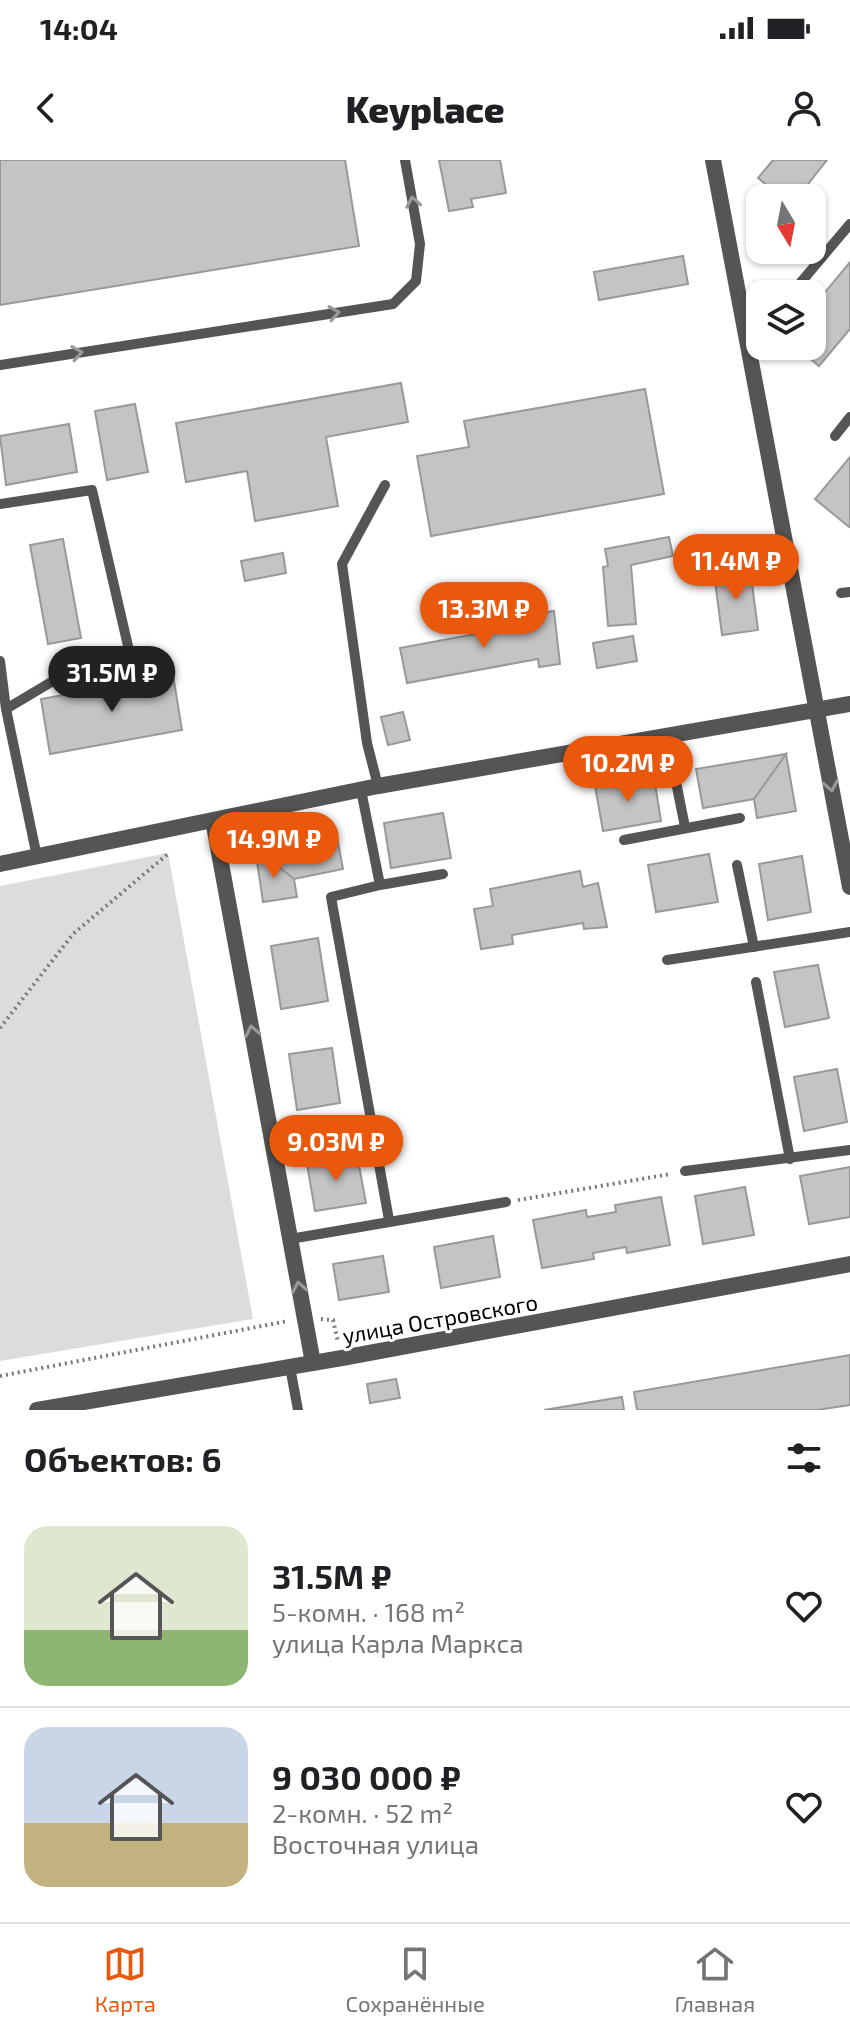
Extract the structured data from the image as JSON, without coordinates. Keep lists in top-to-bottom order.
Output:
{
  "streets": {
    "street": ["улица Островского"]
  },
  "north": "bottom",
  "page": {
    "status": "14:04",
    "header": "Keyplace",
    "price": [
      "11.4M ₽",
      "13.3M ₽",
      "31.5M ₽",
      "10.2M ₽",
      "14.9M ₽",
      "9.03M ₽"
    ],
    "heading": "Объектов: 6",
    "list": [
      {
        "name": "31.5M ₽",
        "note": "5-комн. · 168 m² · улица Карла Маркса"
      },
      {
        "name": "9 030 000 ₽",
        "note": "2-комн. · 52 m² · Восточная улица"
      }
    ],
    "tabs": ["Карта", "Сохранённые", "Главная"]
  }
}
